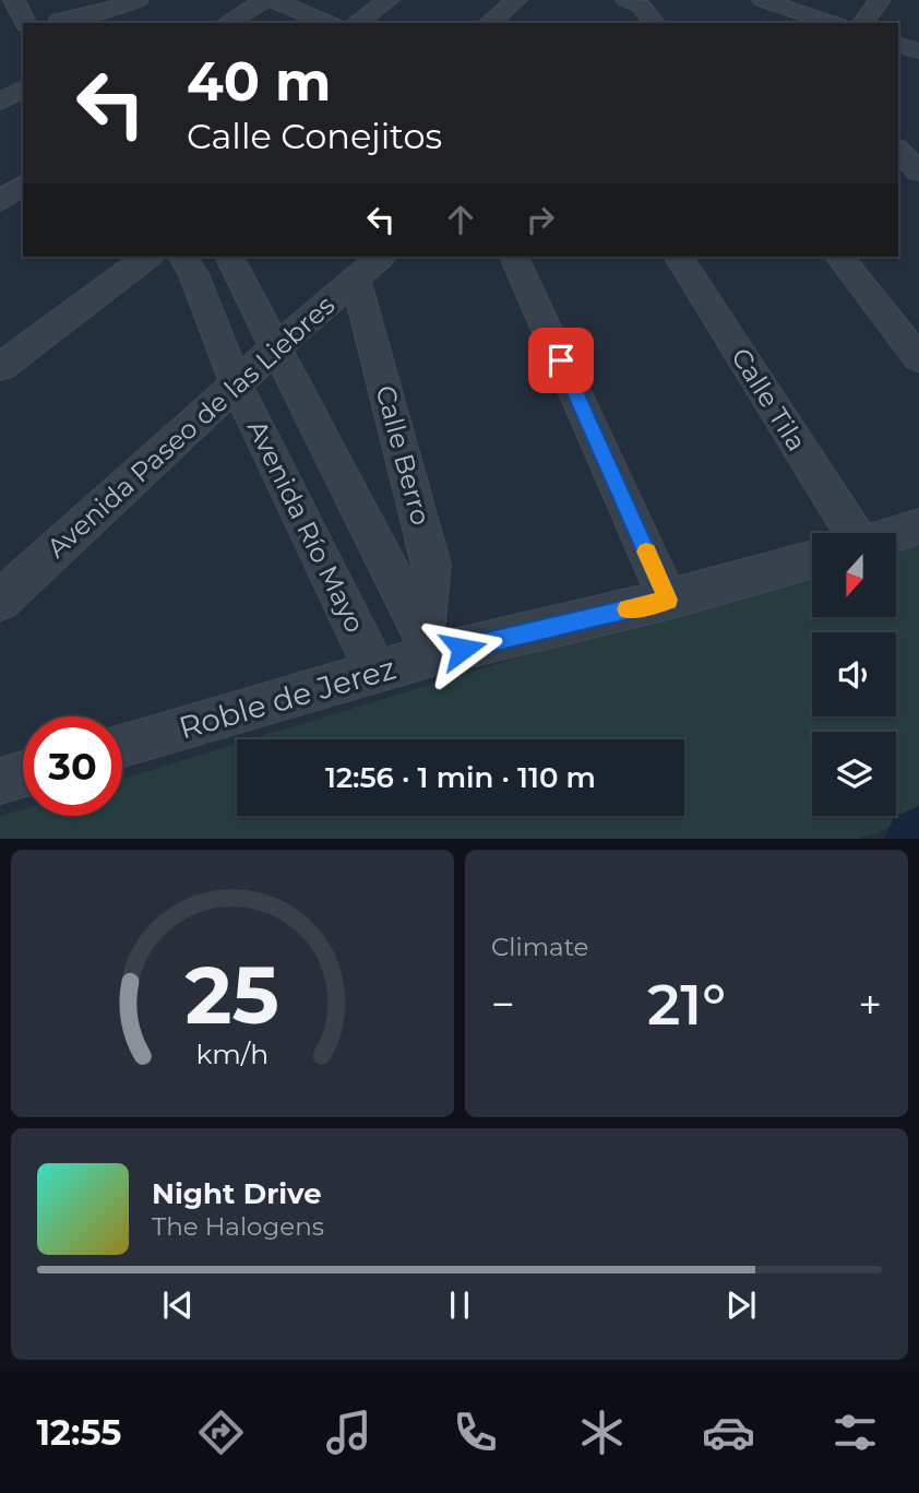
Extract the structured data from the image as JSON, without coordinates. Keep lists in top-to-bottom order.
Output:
{
  "streets": {
    "street": [
      "Calle Tila",
      "Avenida Paseo de las Liebres",
      "Calle Berro",
      "Avenida Río Mayo",
      "Roble de Jerez"
    ]
  },
  "crossings": [
    ["Avenida Paseo de las Liebres", "Calle Berro"],
    ["Avenida Paseo de las Liebres", "Avenida Río Mayo"],
    ["Calle Berro", "Avenida Río Mayo"],
    ["Calle Berro", "Roble de Jerez"],
    ["Avenida Río Mayo", "Roble de Jerez"]
  ],
  "north": "bottom",
  "page": {
    "turn": ["40 m", "Calle Conejitos"],
    "limit": "30",
    "trip": "12:56 · 1 min · 110 m",
    "tile": "Climate",
    "heat": ["−", "21°", "+"],
    "song": ["Night Drive", "The Halogens"],
    "tabs": "12:55",
    "gauge": ["25", "km/h"]
  }
}
